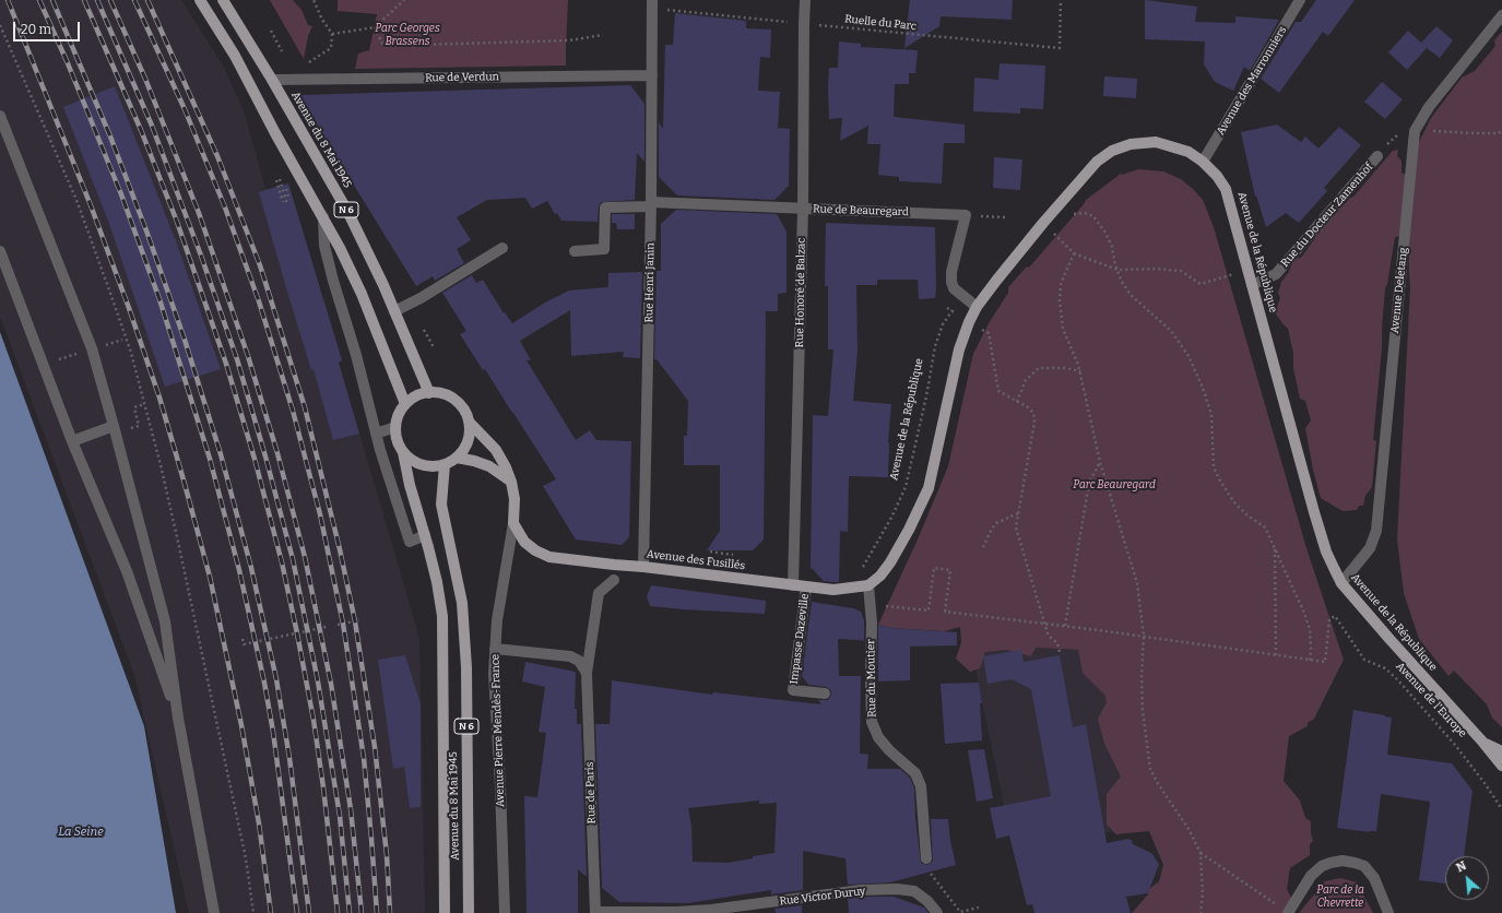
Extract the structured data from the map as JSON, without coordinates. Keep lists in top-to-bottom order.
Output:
{
  "streets": {
    "main road": [
      "Avenue du 8 Mai 1945",
      "N 6",
      "Avenue de la République",
      "Avenue des Fusillés"
    ],
    "street": [
      "Rue de Verdun",
      "Avenue des Marronniers",
      "Rue de Beauregard",
      "Rue du Docteur Zamenhof",
      "Rue Henri Janin",
      "Avenue Deletang",
      "Rue Honoré de Balzac",
      "Impasse Dazeville",
      "Rue du Moutier",
      "Avenue Pierre Mendès-France",
      "Rue de Paris",
      "Rue Victor Duruy"
    ],
    "path": ["Ruelle du Parc", "Avenue de l'Europe"]
  },
  "crossings": [
    ["Ruelle du Parc", "Rue Henri Janin"],
    ["Ruelle du Parc", "Rue Honoré de Balzac"],
    ["Rue de Verdun", "Avenue du 8 Mai 1945"],
    ["Rue de Verdun", "Rue Henri Janin"],
    ["Avenue des Marronniers", "Avenue de la République"],
    ["Avenue du 8 Mai 1945", "N 6"],
    ["Rue de Beauregard", "Avenue de la République"],
    ["Rue de Beauregard", "Rue Henri Janin"],
    ["Rue de Beauregard", "Rue Honoré de Balzac"],
    ["Rue du Docteur Zamenhof", "Avenue de la République"],
    ["Avenue de la République", "Avenue Deletang"],
    ["Avenue de la République", "Avenue des Fusillés"],
    ["Avenue de la République", "Rue du Moutier"],
    ["Rue Henri Janin", "Avenue des Fusillés"],
    ["Rue Honoré de Balzac", "Avenue des Fusillés"],
    ["Avenue des Fusillés", "Impasse Dazeville"],
    ["Avenue des Fusillés", "Rue du Moutier"],
    ["Avenue des Fusillés", "Avenue Pierre Mendès-France"],
    ["Rue de Paris", "Rue Victor Duruy"]
  ],
  "water": ["La Seine"],
  "parks": ["Parc Georges Brassens", "Parc Beauregard", "Parc de la Chevrette"],
  "scale_bar": "20 m",
  "north": "top left"
}
